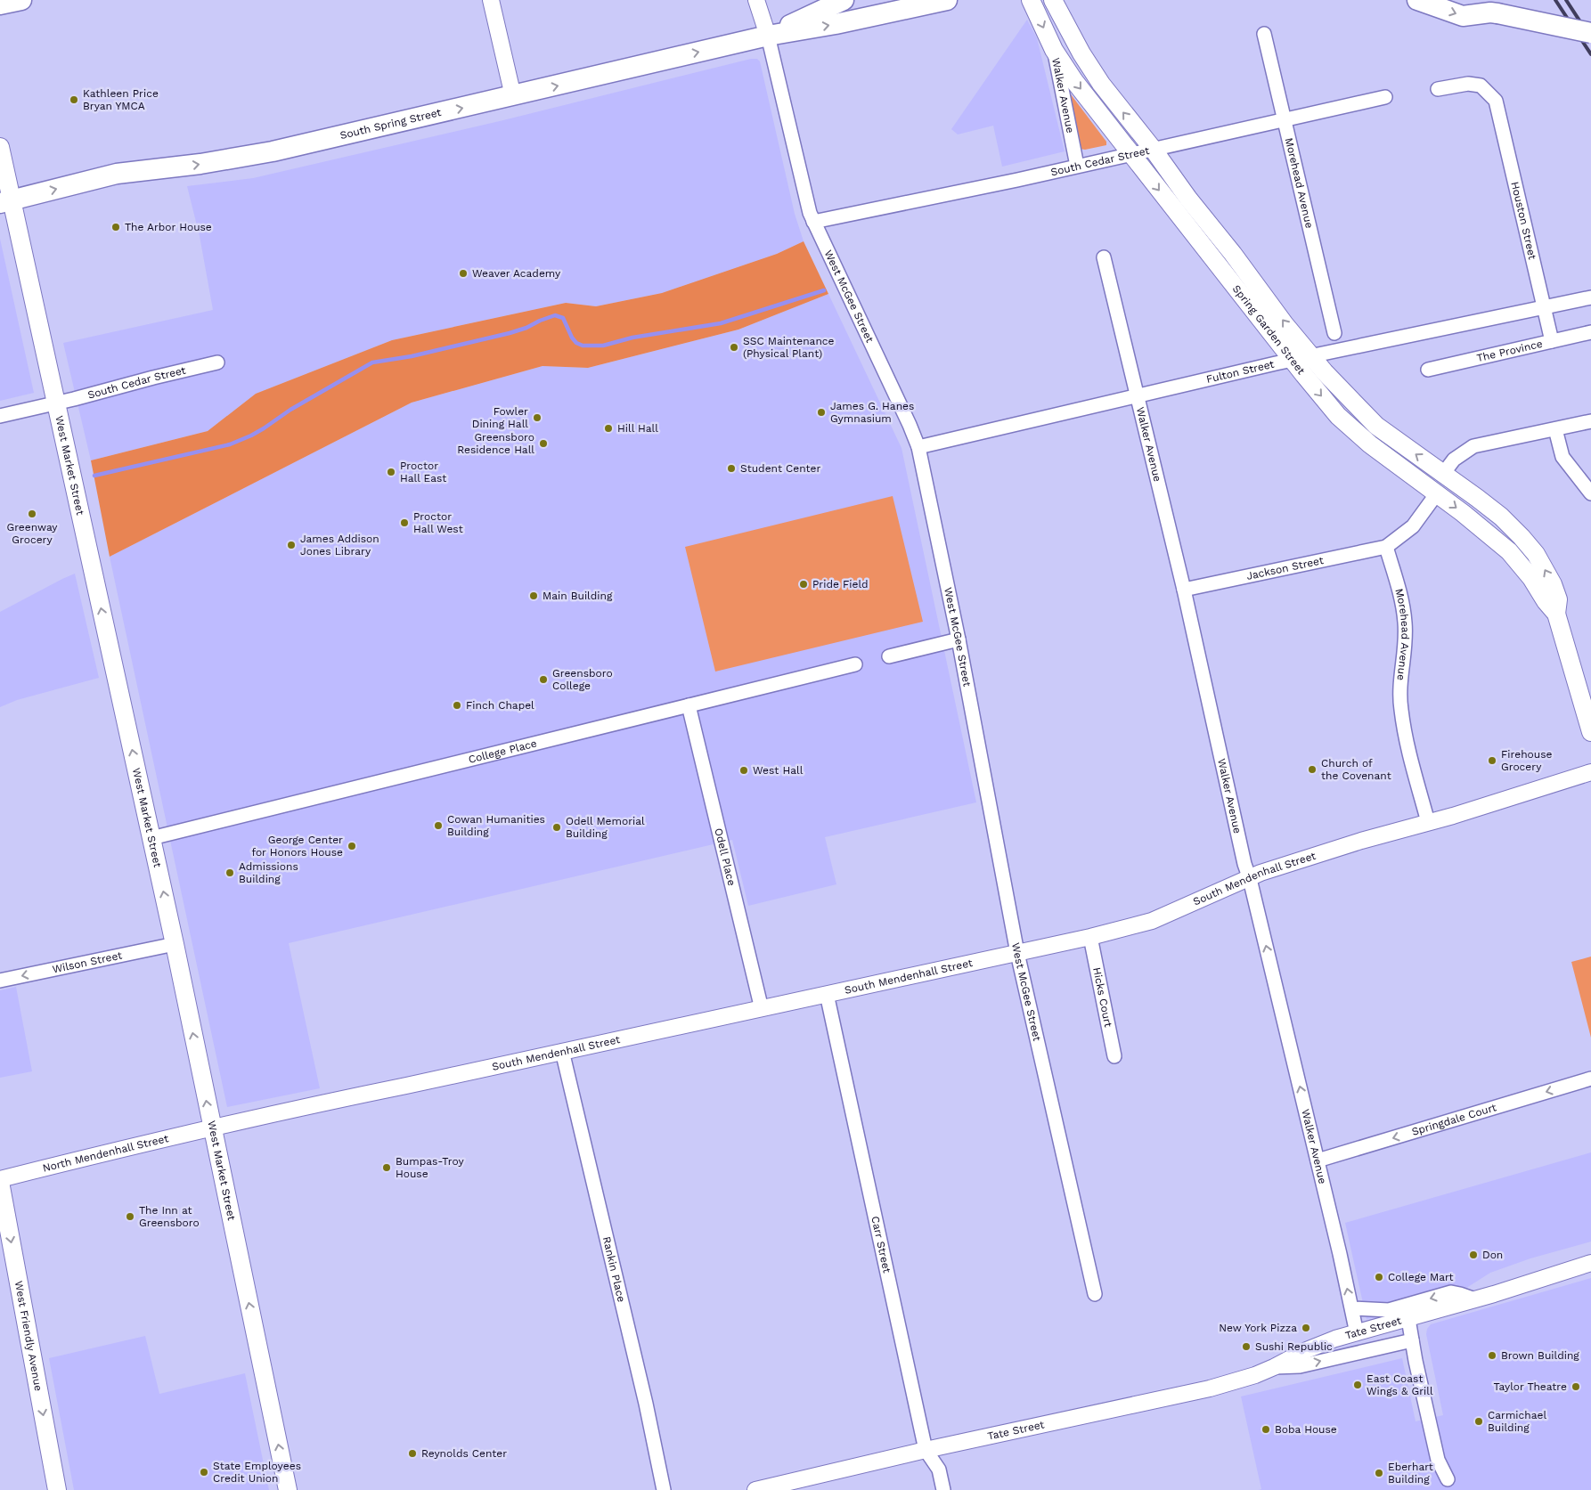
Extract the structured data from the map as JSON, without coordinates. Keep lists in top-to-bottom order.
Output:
{
  "streets": {
    "main road": [
      "South Spring Street",
      "Spring Garden Street",
      "West Market Street",
      "West Friendly Avenue"
    ],
    "street": [
      "Walker Avenue",
      "South Cedar Street",
      "Morehead Avenue",
      "Houston Street",
      "West McGee Street",
      "The Province",
      "Fulton Street",
      "Jackson Street",
      "College Place",
      "Odell Place",
      "South Mendenhall Street",
      "Wilson Street",
      "Hicks Court",
      "Springdale Court",
      "North Mendenhall Street",
      "Carr Street",
      "Rankin Place",
      "Tate Street"
    ]
  },
  "crossings": [
    ["Walker Avenue", "South Cedar Street"],
    ["Walker Avenue", "Spring Garden Street"],
    ["Walker Avenue", "Fulton Street"],
    ["Walker Avenue", "Jackson Street"],
    ["Walker Avenue", "South Mendenhall Street"],
    ["Walker Avenue", "Springdale Court"],
    ["Walker Avenue", "Tate Street"],
    ["South Spring Street", "West McGee Street"],
    ["South Spring Street", "West Market Street"],
    ["South Cedar Street", "Morehead Avenue"],
    ["South Cedar Street", "West McGee Street"],
    ["South Cedar Street", "Spring Garden Street"],
    ["South Cedar Street", "West Market Street"],
    ["Morehead Avenue", "Jackson Street"],
    ["Morehead Avenue", "South Mendenhall Street"],
    ["Houston Street", "The Province"],
    ["Houston Street", "Fulton Street"],
    ["West McGee Street", "Fulton Street"],
    ["West McGee Street", "South Mendenhall Street"],
    ["Spring Garden Street", "Fulton Street"],
    ["West Market Street", "College Place"],
    ["West Market Street", "South Mendenhall Street"],
    ["West Market Street", "Wilson Street"],
    ["West Market Street", "North Mendenhall Street"],
    ["College Place", "Odell Place"],
    ["Odell Place", "South Mendenhall Street"],
    ["South Mendenhall Street", "Hicks Court"],
    ["South Mendenhall Street", "North Mendenhall Street"],
    ["South Mendenhall Street", "Carr Street"],
    ["South Mendenhall Street", "Rankin Place"],
    ["North Mendenhall Street", "West Friendly Avenue"],
    ["Carr Street", "Tate Street"]
  ],
  "one_way": [
    "Walker Avenue",
    "South Spring Street",
    "West Market Street",
    "Wilson Street",
    "Springdale Court",
    "West Friendly Avenue"
  ],
  "places": [
    "Kathleen Price Bryan YMCA",
    "The Arbor House",
    "Weaver Academy",
    "SSC Maintenance (Physical Plant)",
    "James G. Hanes Gymnasium",
    "Fowler Dining Hall",
    "Hill Hall",
    "Greensboro Residence Hall",
    "Student Center",
    "Proctor Hall East",
    "Greenway Grocery",
    "Proctor Hall West",
    "James Addison Jones Library",
    "Pride Field",
    "Main Building",
    "Greensboro College",
    "Finch Chapel",
    "Firehouse Grocery",
    "Church of the Covenant",
    "West Hall",
    "Cowan Humanities Building",
    "Odell Memorial Building",
    "George Center for Honors House",
    "Admissions Building",
    "Bumpas-Troy House",
    "The Inn at Greensboro",
    "Don",
    "College Mart",
    "New York Pizza",
    "Sushi Republic",
    "Brown Building",
    "East Coast Wings & Grill",
    "Taylor Theatre",
    "Carmichael Building",
    "Boba House",
    "Reynolds Center",
    "State Employees Credit Union",
    "Eberhart Building"
  ]
}
